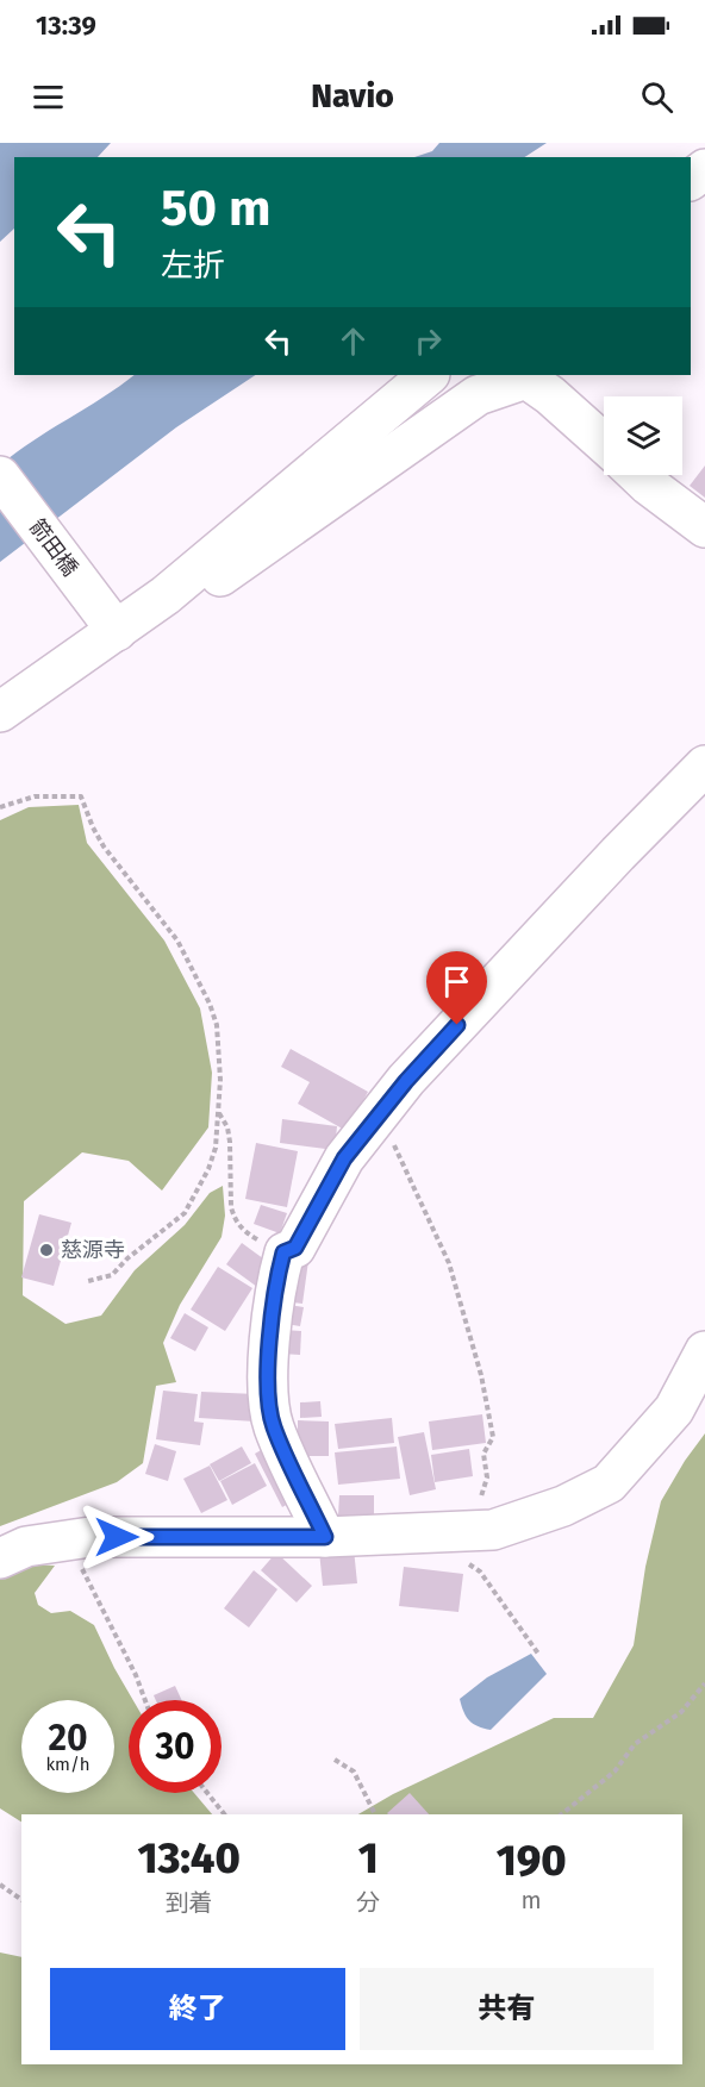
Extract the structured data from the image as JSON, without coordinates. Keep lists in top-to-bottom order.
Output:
{
  "streets": {
    "street": ["箭田橋"]
  },
  "places": ["慈源寺"],
  "page": {
    "status": "13:39",
    "header": "Navio",
    "turn": ["50 m", "左折"],
    "speed": "20 km/h",
    "limit": "30",
    "eta": [
      "13:40",
      "到着",
      "1",
      "分",
      "190",
      "m"
    ],
    "buttons": ["終了", "共有"]
  }
}
